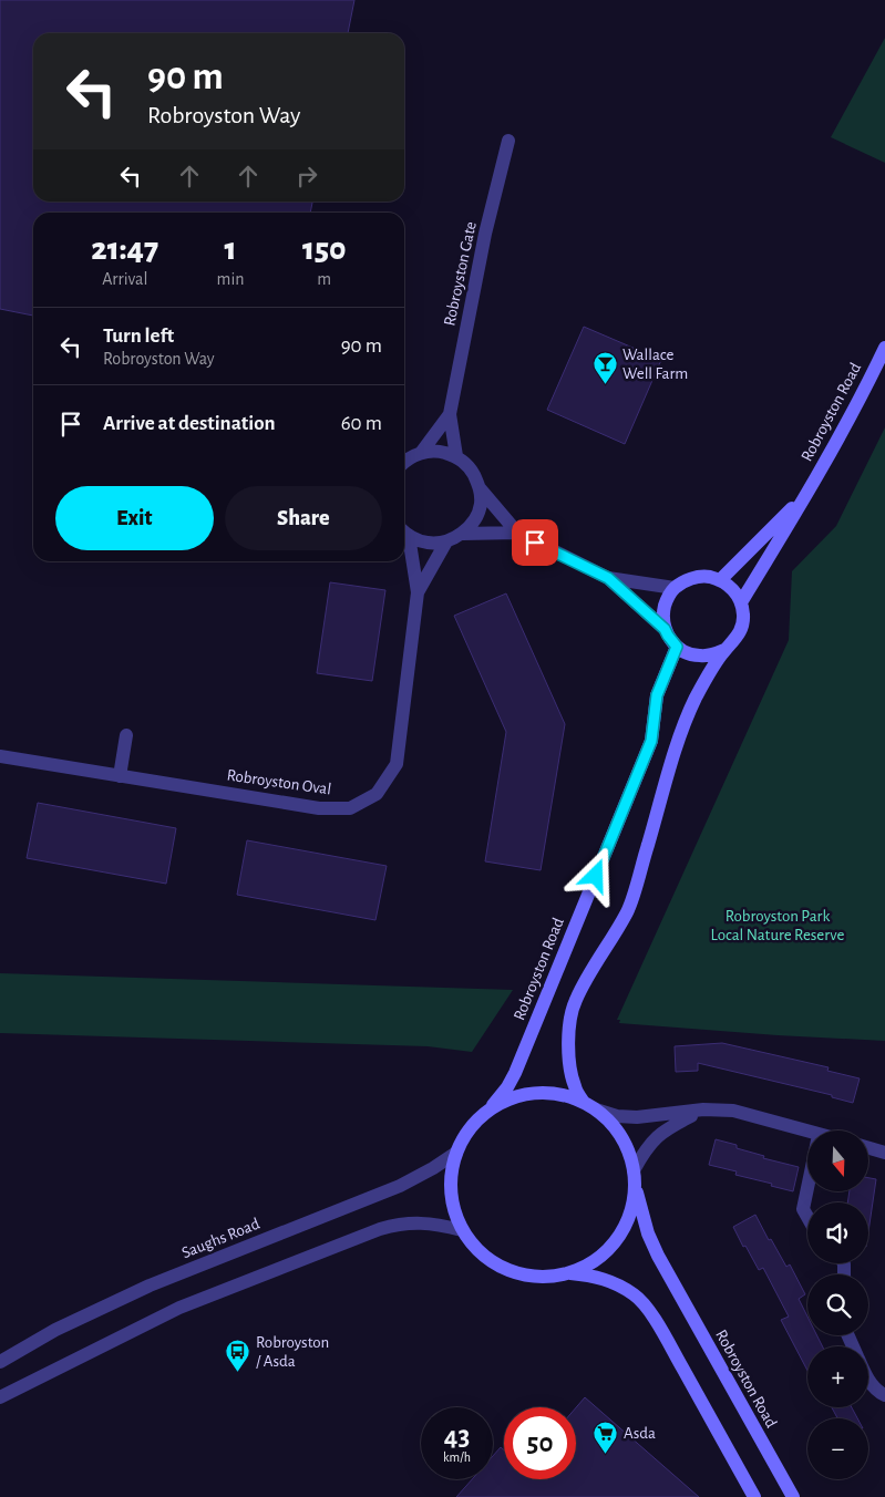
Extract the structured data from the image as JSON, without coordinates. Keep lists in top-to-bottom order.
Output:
{
  "streets": {
    "main road": ["Robroyston Road"],
    "street": ["Robroyston Gate", "Robroyston Oval", "Saughs Road"]
  },
  "crossings": [
    ["Robroyston Road", "Saughs Road"]
  ],
  "parks": ["Robroyston Park Local Nature Reserve"],
  "places": {
    "bar": ["Wallace Well Farm"],
    "bus stop": ["Robroyston / Asda"],
    "supermarket": ["Asda"]
  },
  "north": "bottom",
  "page": {
    "turn": ["90 m", "Robroyston Way"],
    "eta": [
      "21:47",
      "Arrival",
      "1",
      "min",
      "150",
      "m"
    ],
    "list": [
      {
        "name": "Turn left",
        "note": "Robroyston Way",
        "value": "90 m"
      },
      {
        "name": "Arrive at destination",
        "value": "60 m"
      }
    ],
    "buttons": ["Exit", "Share"],
    "map_buttons": ["+", "−"],
    "speed": "43 km/h",
    "limit": "50"
  }
}
